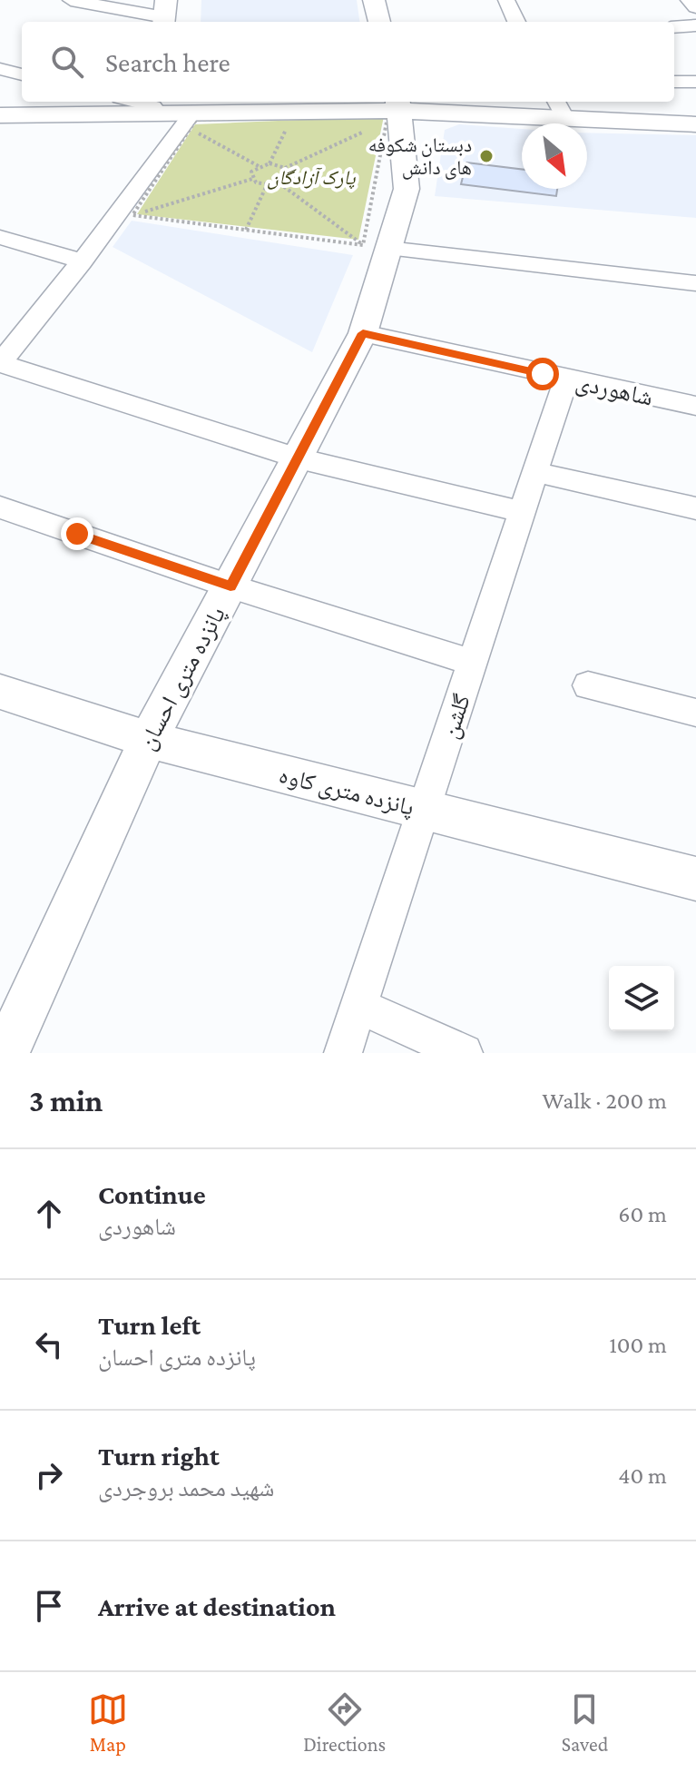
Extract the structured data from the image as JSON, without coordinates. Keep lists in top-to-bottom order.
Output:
{
  "streets": {
    "street": [
      "شاهوردی",
      "پانزده متری احسان",
      "گلشن",
      "پانزده متری کاوه"
    ]
  },
  "crossings": [
    ["شاهوردی", "پانزده متری احسان"],
    ["شاهوردی", "گلشن"],
    ["پانزده متری احسان", "پانزده متری کاوه"],
    ["گلشن", "پانزده متری کاوه"]
  ],
  "parks": ["پارک آزادگان"],
  "places": ["دبستان شکوفه های دانش"],
  "north": "bottom right",
  "page": {
    "search": "Search here",
    "heading": ["3 min", "Walk · 200 m"],
    "list": [
      ["Continue", "شاهوردی", "60 m"],
      ["Turn left", "پانزده متری احسان", "100 m"],
      ["Turn right", "شهید محمد بروجردی", "40 m"],
      "Arrive at destination"
    ],
    "nav": ["Map", "Directions", "Saved"]
  }
}
